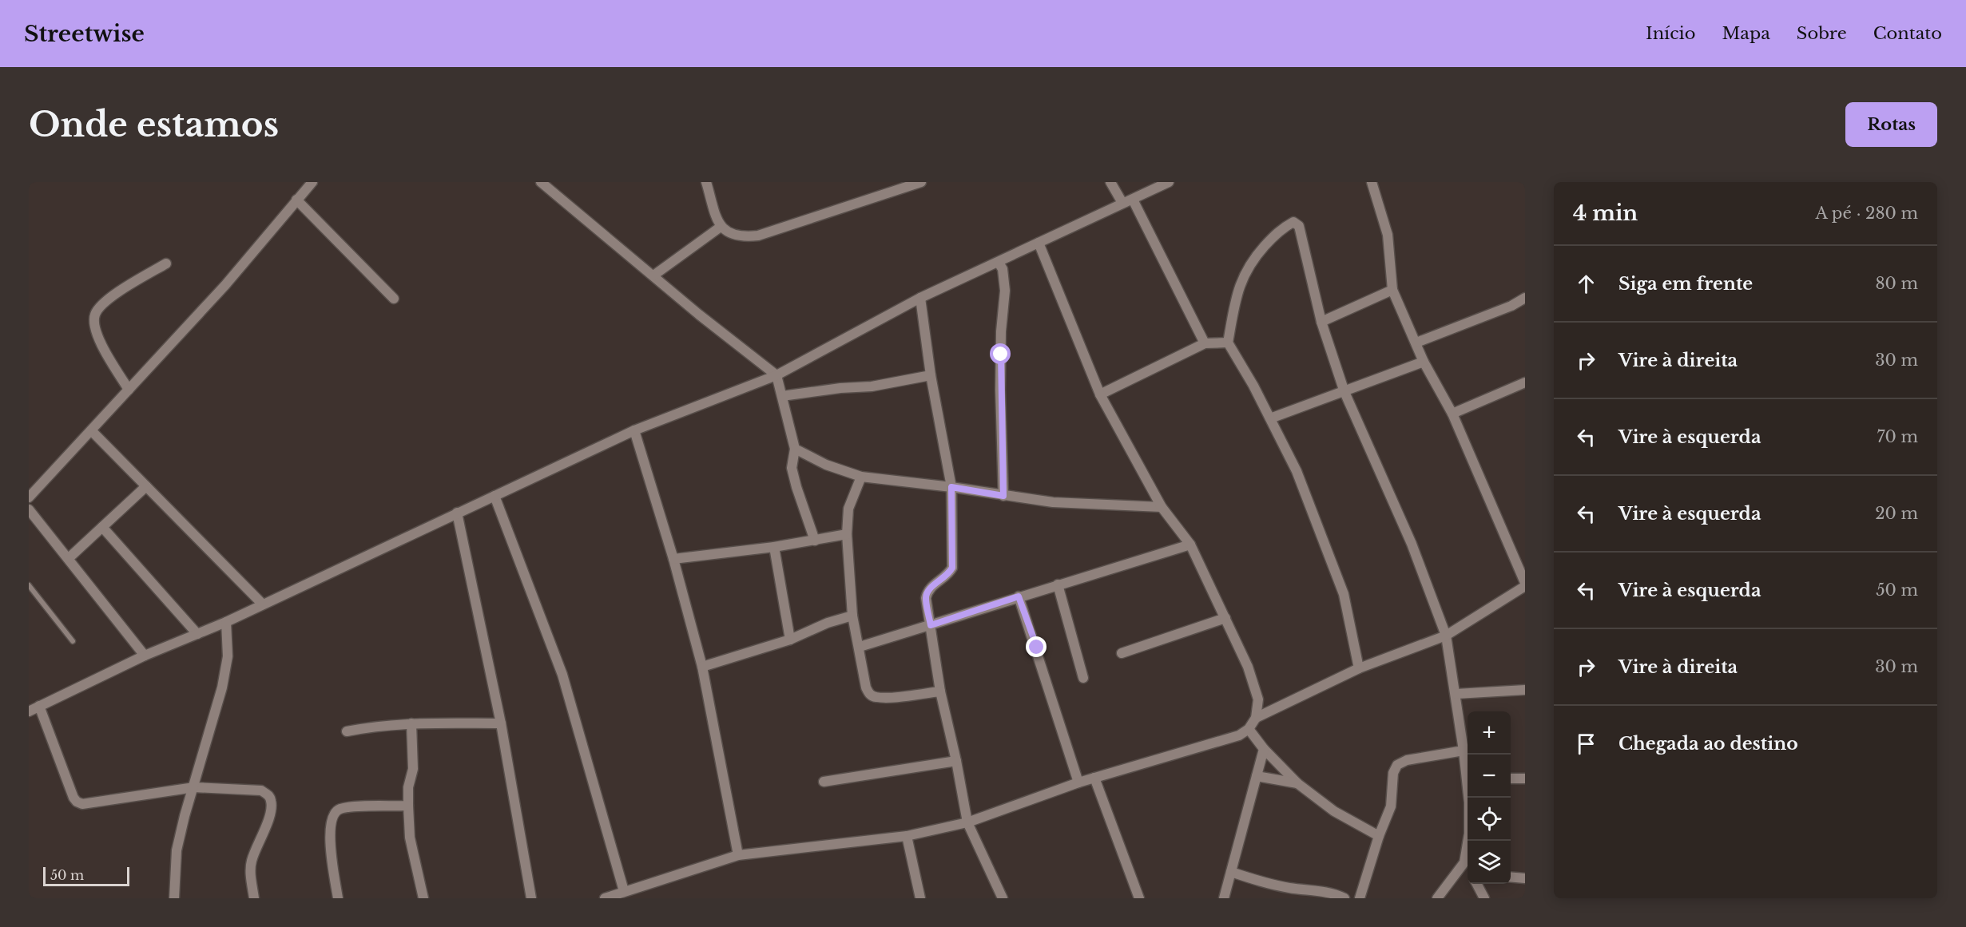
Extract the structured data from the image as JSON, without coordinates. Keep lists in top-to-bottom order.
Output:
{
  "scale_bar": "50 m",
  "page": {
    "header": "Streetwise",
    "nav": [
      "Início",
      "Mapa",
      "Sobre",
      "Contato"
    ],
    "buttons": "Rotas",
    "title": "Onde estamos",
    "heading": ["4 min", "A pé · 280 m"],
    "list": [
      ["Siga em frente", "80 m"],
      ["Vire à direita", "30 m"],
      ["Vire à esquerda", "70 m"],
      ["Vire à esquerda", "20 m"],
      ["Vire à esquerda", "50 m"],
      ["Vire à direita", "30 m"],
      "Chegada ao destino"
    ],
    "map_buttons": ["+", "−"],
    "scale": "50 m"
  }
}
